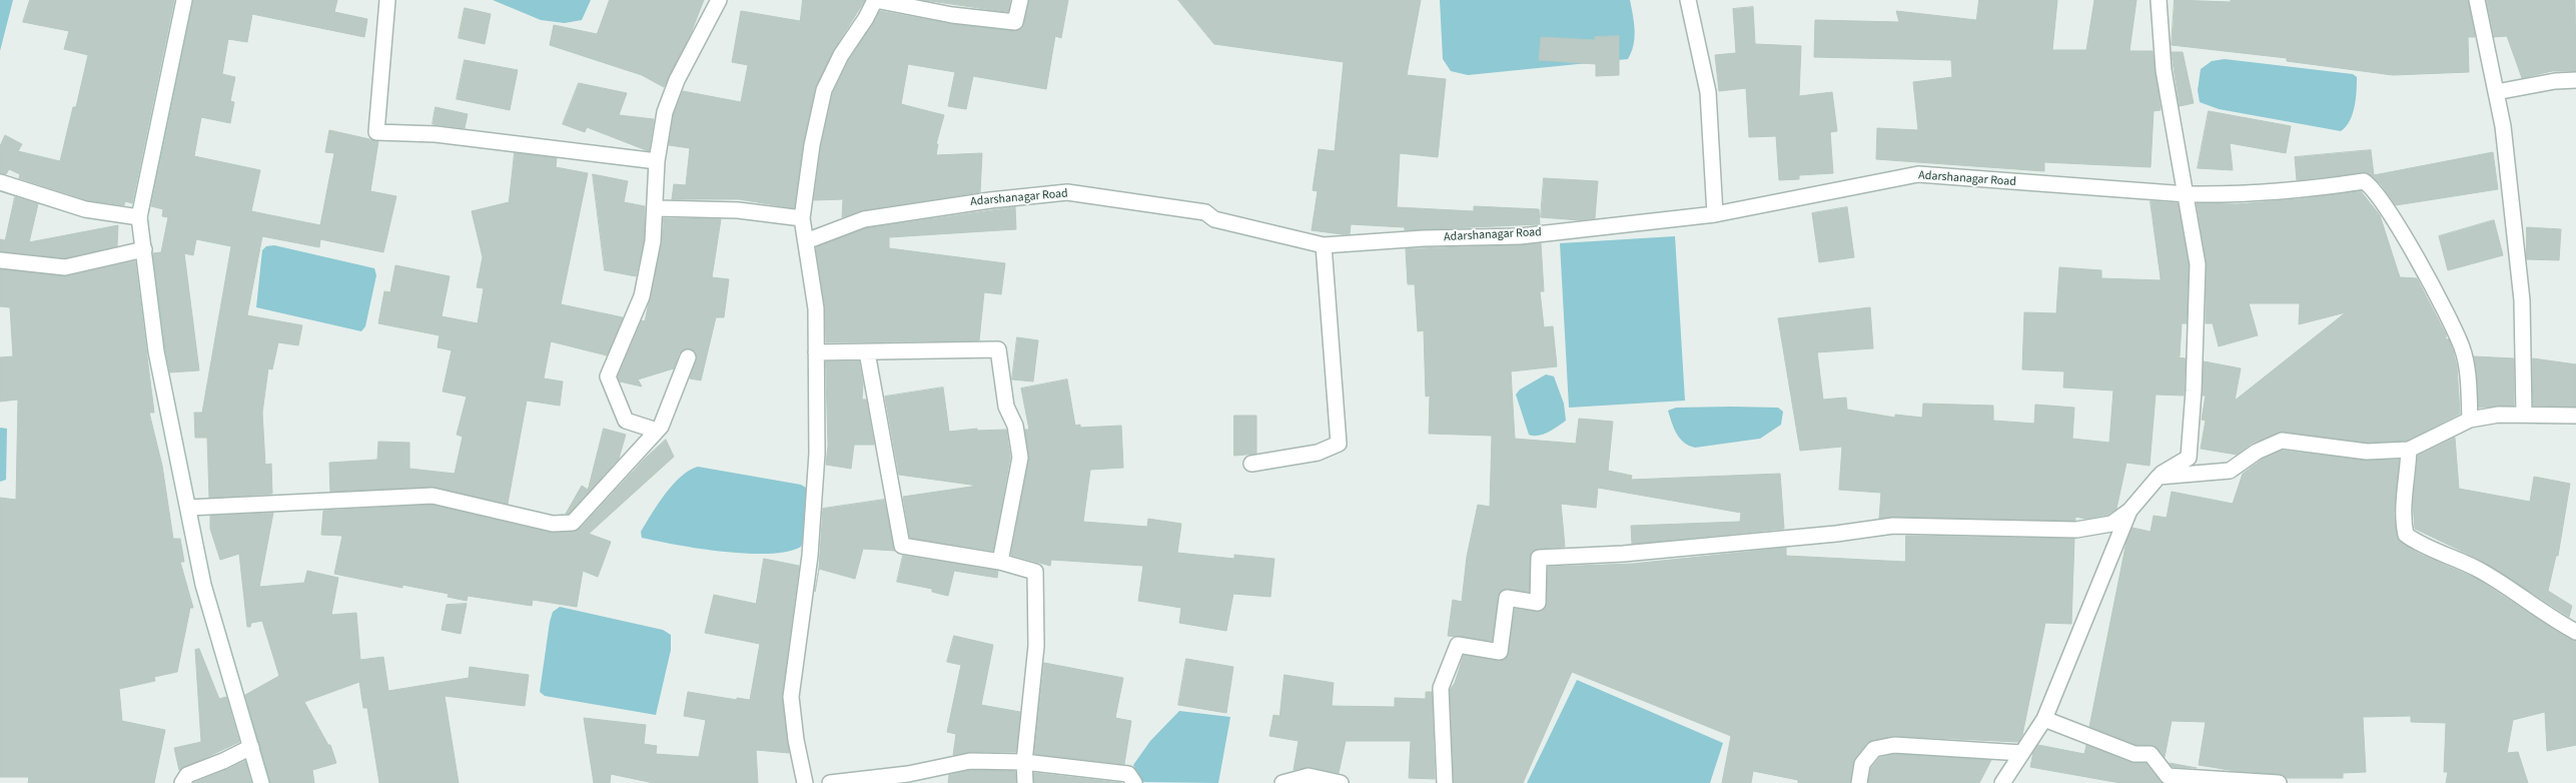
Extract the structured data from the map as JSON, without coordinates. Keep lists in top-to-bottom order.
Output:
{
  "streets": {
    "street": ["Adarshanagar Road"]
  }
}
